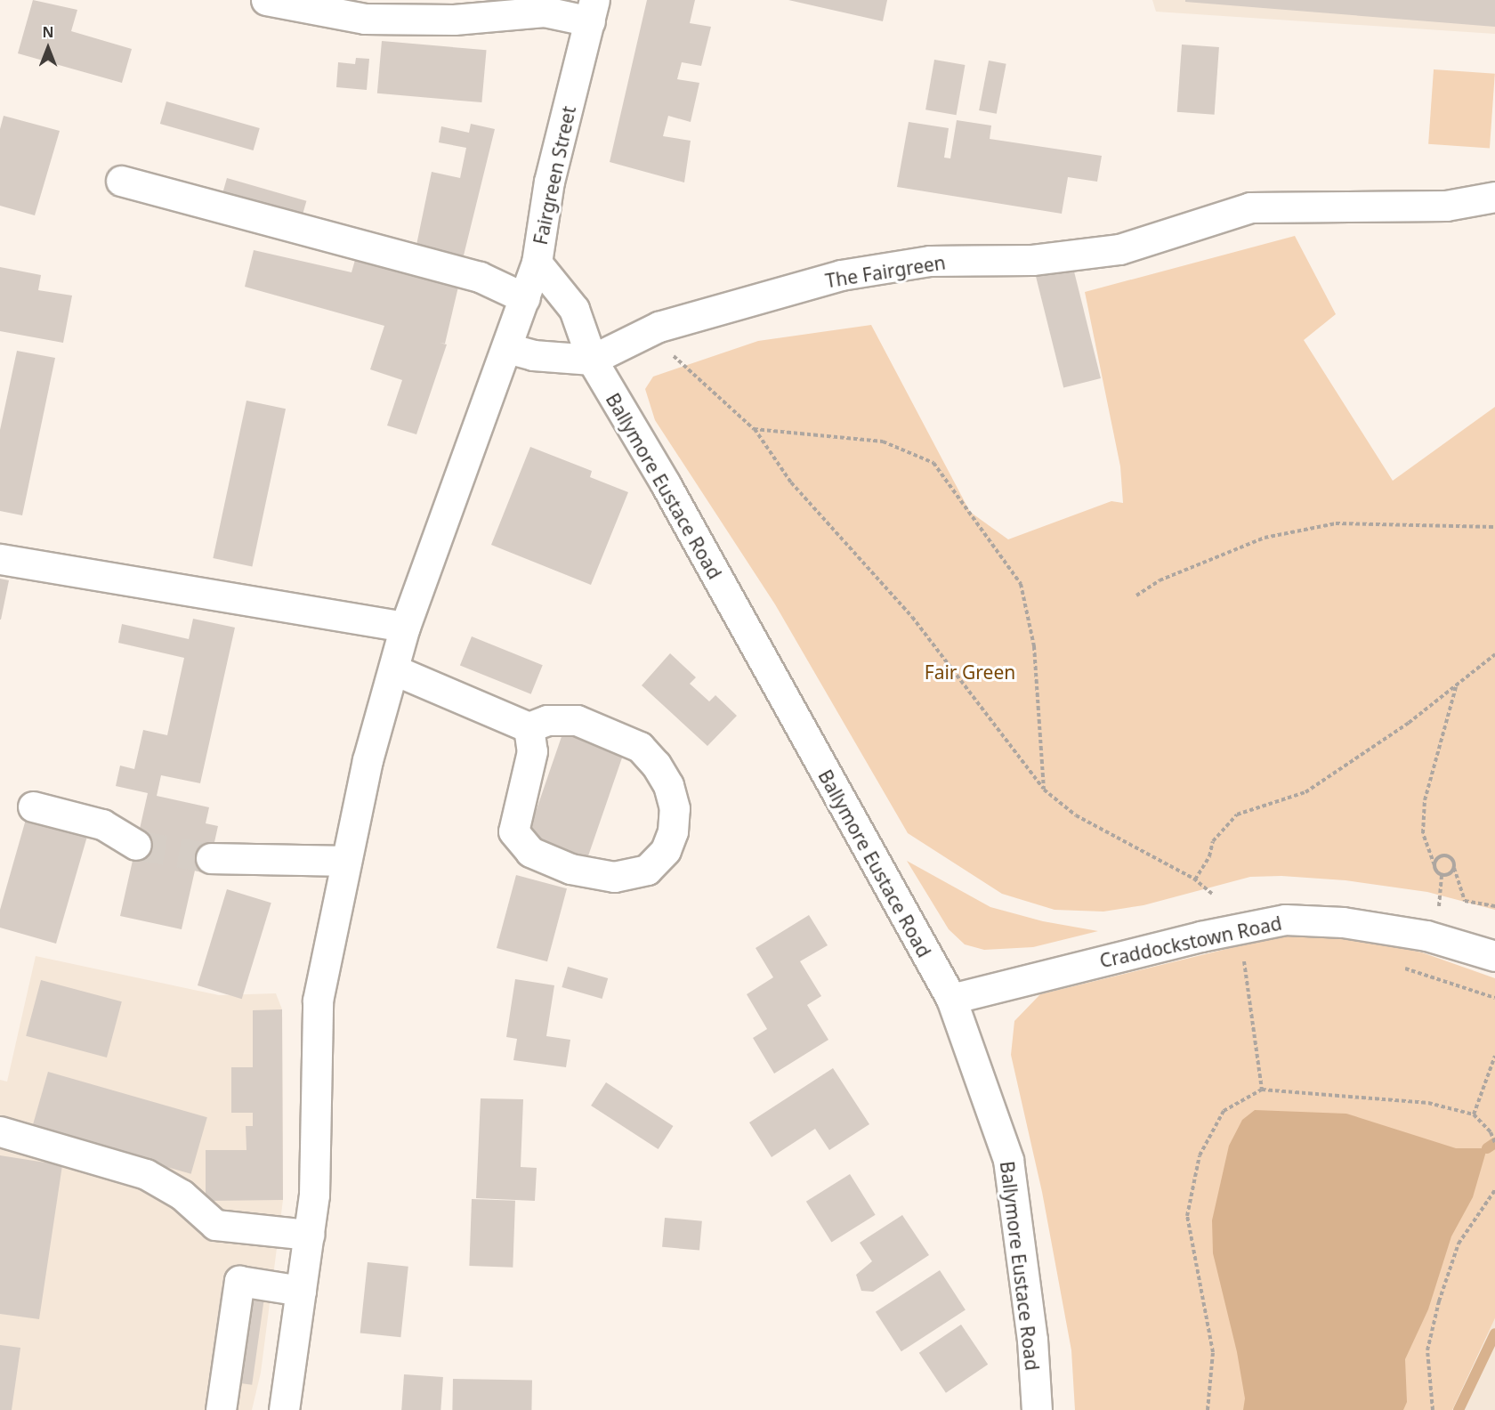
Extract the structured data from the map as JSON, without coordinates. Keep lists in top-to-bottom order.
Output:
{
  "streets": {
    "main road": [
      "Fairgreen Street",
      "The Fairgreen",
      "Ballymore Eustace Road",
      "Craddockstown Road"
    ]
  },
  "crossings": [
    ["Fairgreen Street", "Ballymore Eustace Road"],
    ["The Fairgreen", "Ballymore Eustace Road"],
    ["Ballymore Eustace Road", "Craddockstown Road"]
  ],
  "parks": ["Fair Green"],
  "north": "top"
}
